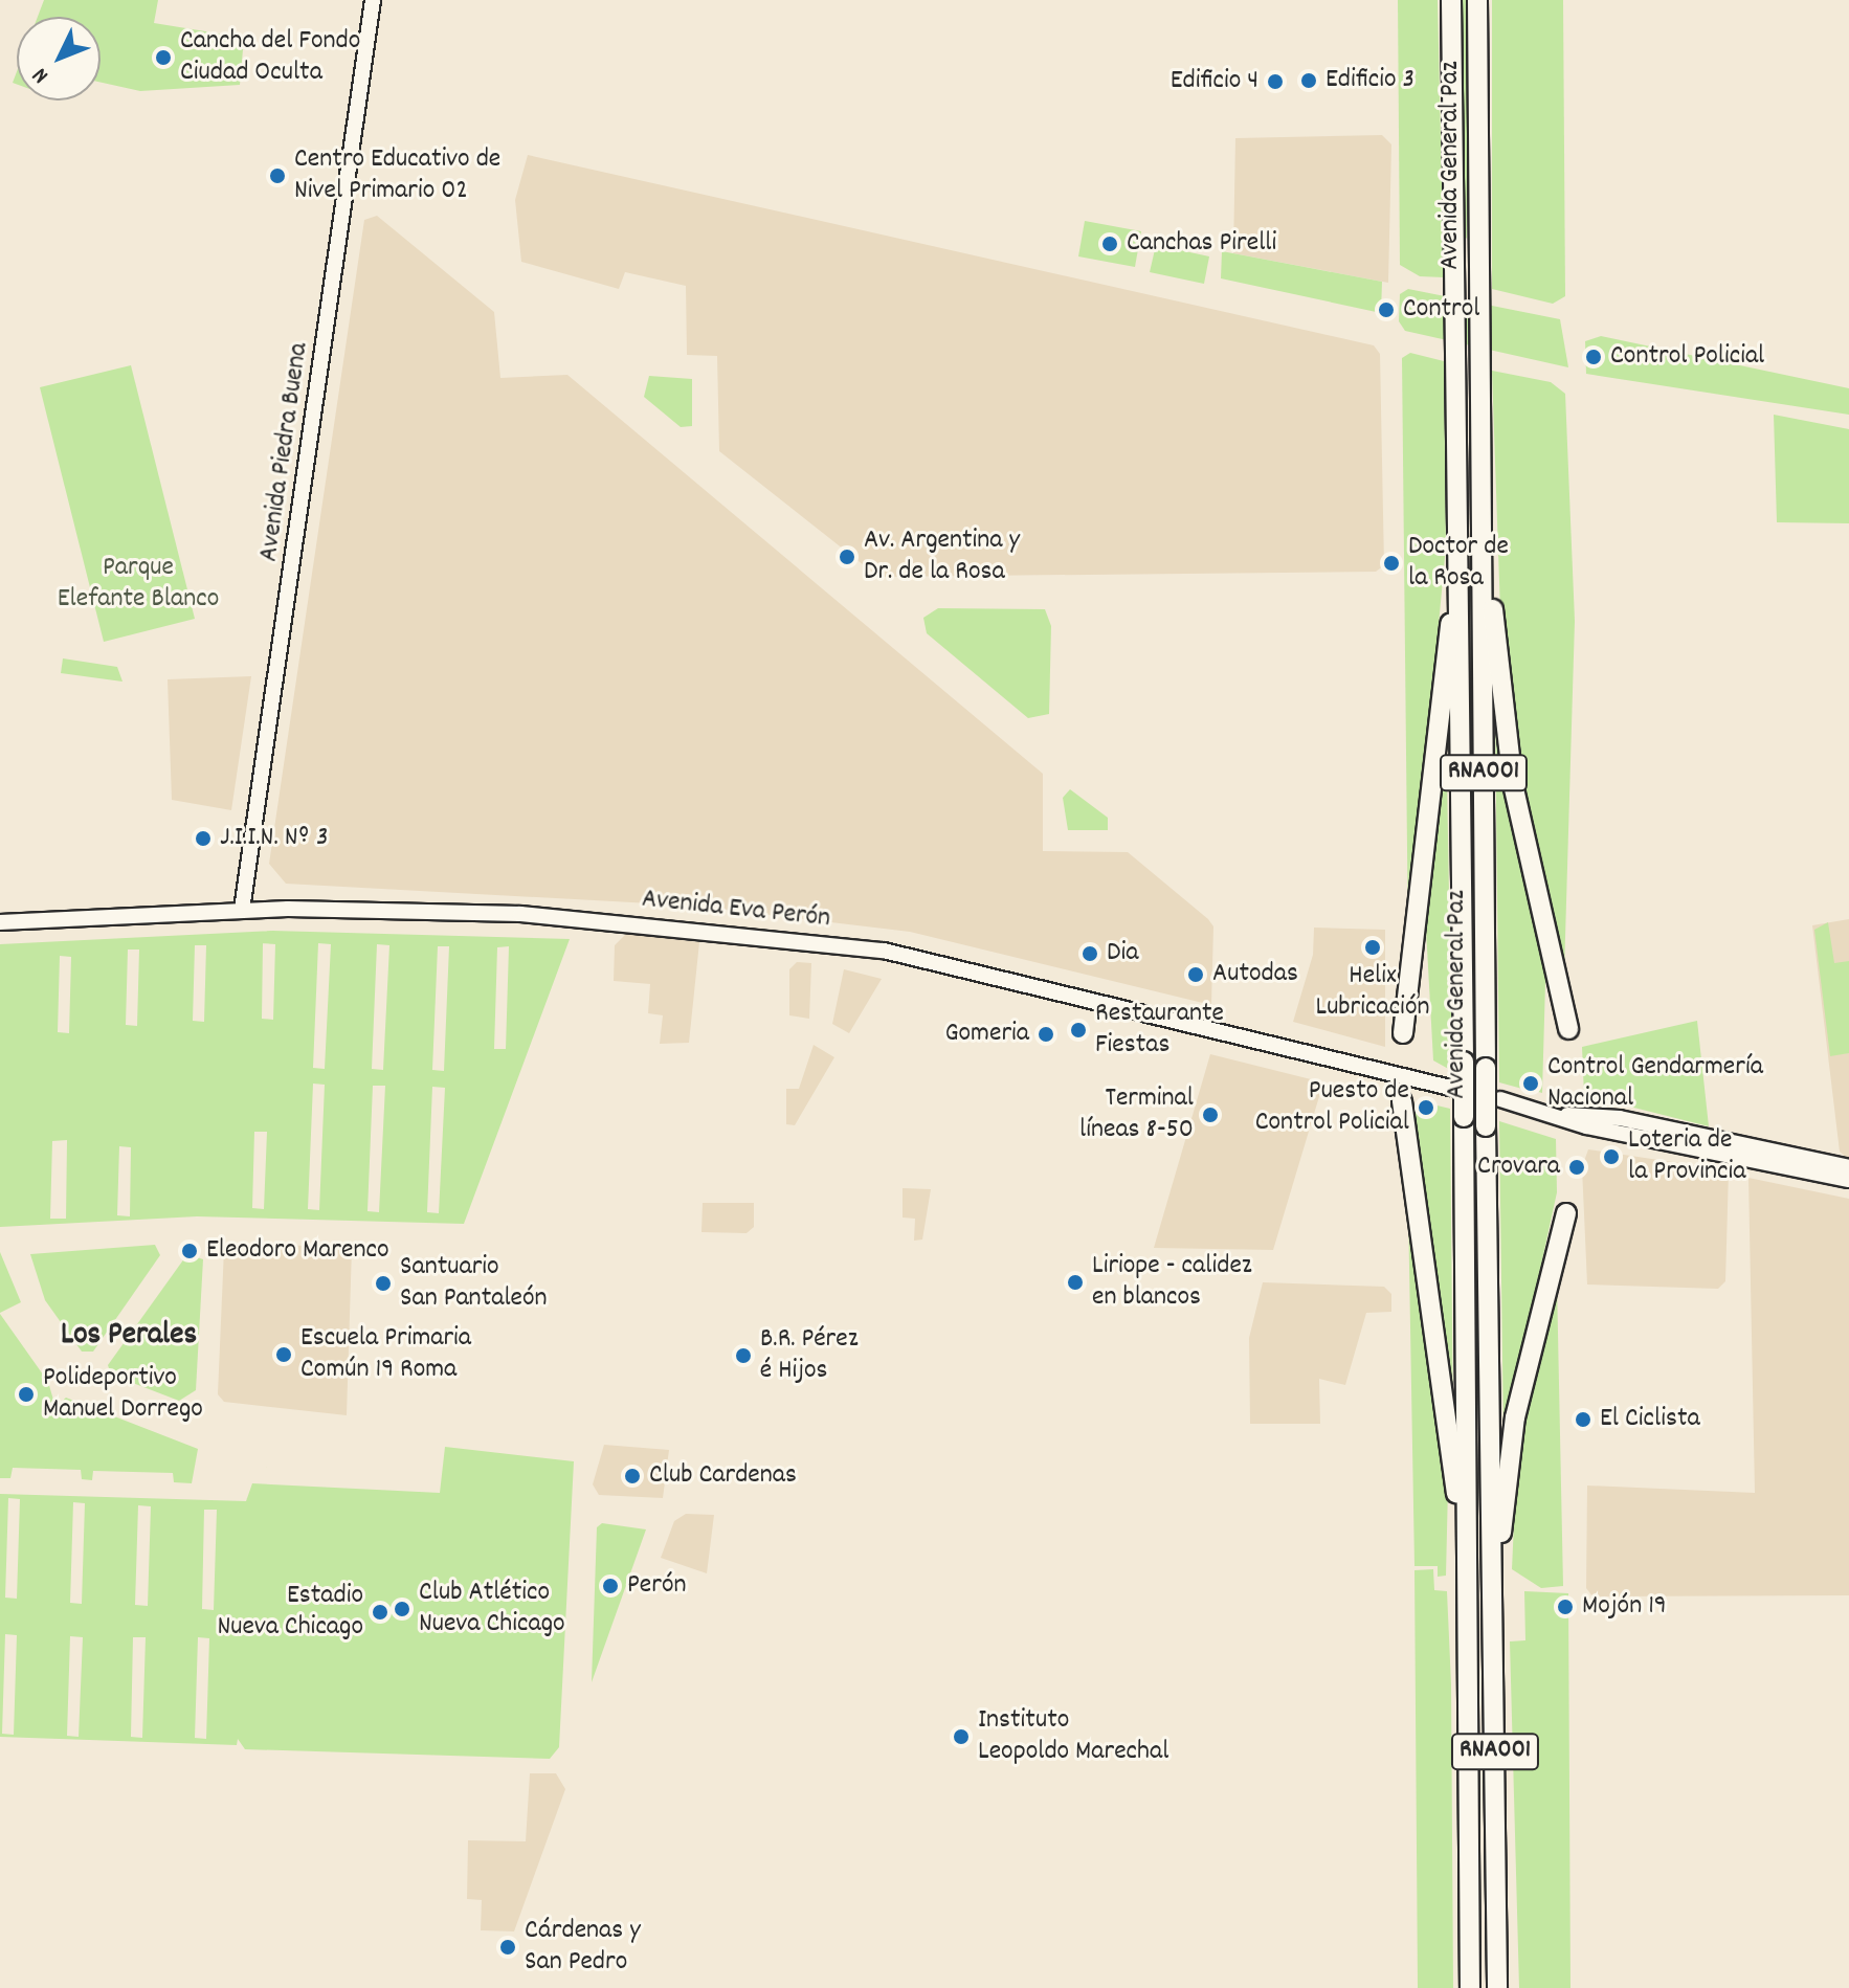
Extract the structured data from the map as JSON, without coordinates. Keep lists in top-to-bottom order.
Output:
{
  "streets": {
    "highway": ["Avenida General Paz", "RNA001"],
    "main road": ["Avenida Piedra Buena", "Avenida Eva Perón"]
  },
  "crossings": [
    ["Avenida Piedra Buena", "Avenida Eva Perón"]
  ],
  "districts": ["Los Perales"],
  "parks": ["Parque Elefante Blanco"],
  "places": [
    "Cancha del Fondo Ciudad Oculta",
    "Edificio 3",
    "Edificio 4",
    "Centro Educativo de Nivel Primario 02",
    "Canchas Pirelli",
    "Control",
    "Control Policial",
    "Av. Argentina y Dr. de la Rosa",
    "Doctor de la Rosa",
    "J.I.I.N. Nº 3",
    "Helix Lubricación",
    "Dia",
    "Autodas",
    "Restaurante Fiestas",
    "Gomeria",
    "Control Gendarmería Nacional",
    "Puesto de Control Policial",
    "Terminal líneas 8-50",
    "Loteria de la Provincia",
    "Crovara",
    "Eleodoro Marenco",
    "Liriope - calidez en blancos",
    "Santuario San Pantaleón",
    "Escuela Primaria Común 19 Roma",
    "B.R. Pérez é Hijos",
    "Polideportivo Manuel Dorrego",
    "El Ciclista",
    "Club Cardenas",
    "Perón",
    "Mojón 19",
    "Club Atlético Nueva Chicago",
    "Estadio Nueva Chicago",
    "Instituto Leopoldo Marechal",
    "Cárdenas y San Pedro"
  ],
  "north": "bottom left"
}
